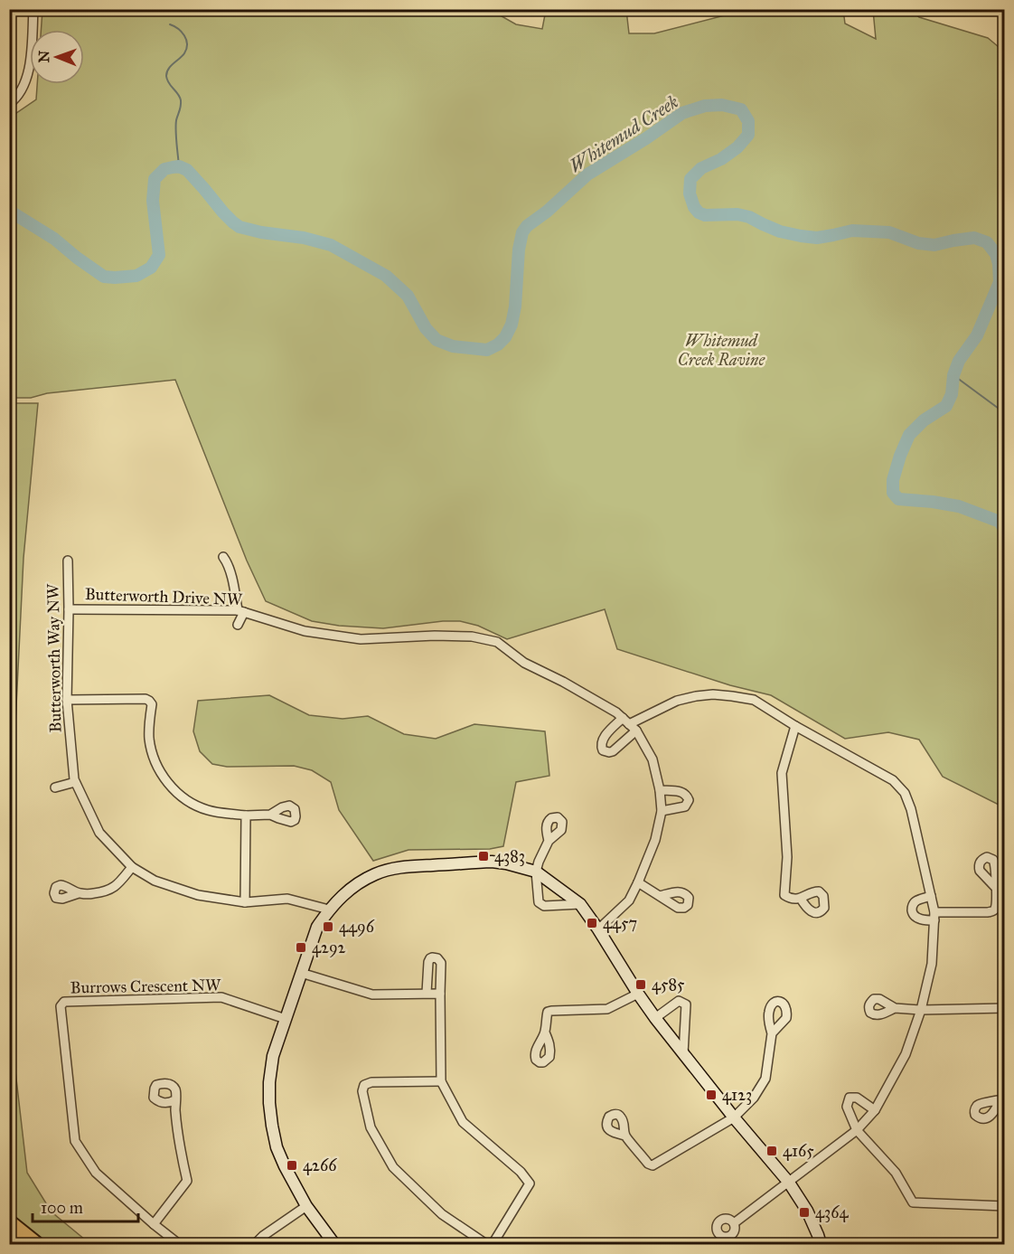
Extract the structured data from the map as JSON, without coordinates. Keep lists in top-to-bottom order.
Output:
{
  "streets": {
    "street": ["Butterworth Drive NW", "Butterworth Way NW", "Burrows Crescent NW"]
  },
  "crossings": [
    ["Butterworth Drive NW", "Butterworth Way NW"]
  ],
  "water": ["Whitemud Creek"],
  "parks": ["Whitemud Creek Ravine"],
  "places": {
    "transit": [
      "4383",
      "4457",
      "4496",
      "4292",
      "4585",
      "4123",
      "4165",
      "4266",
      "4364"
    ]
  },
  "scale_bar": "100 m",
  "north": "left"
}
